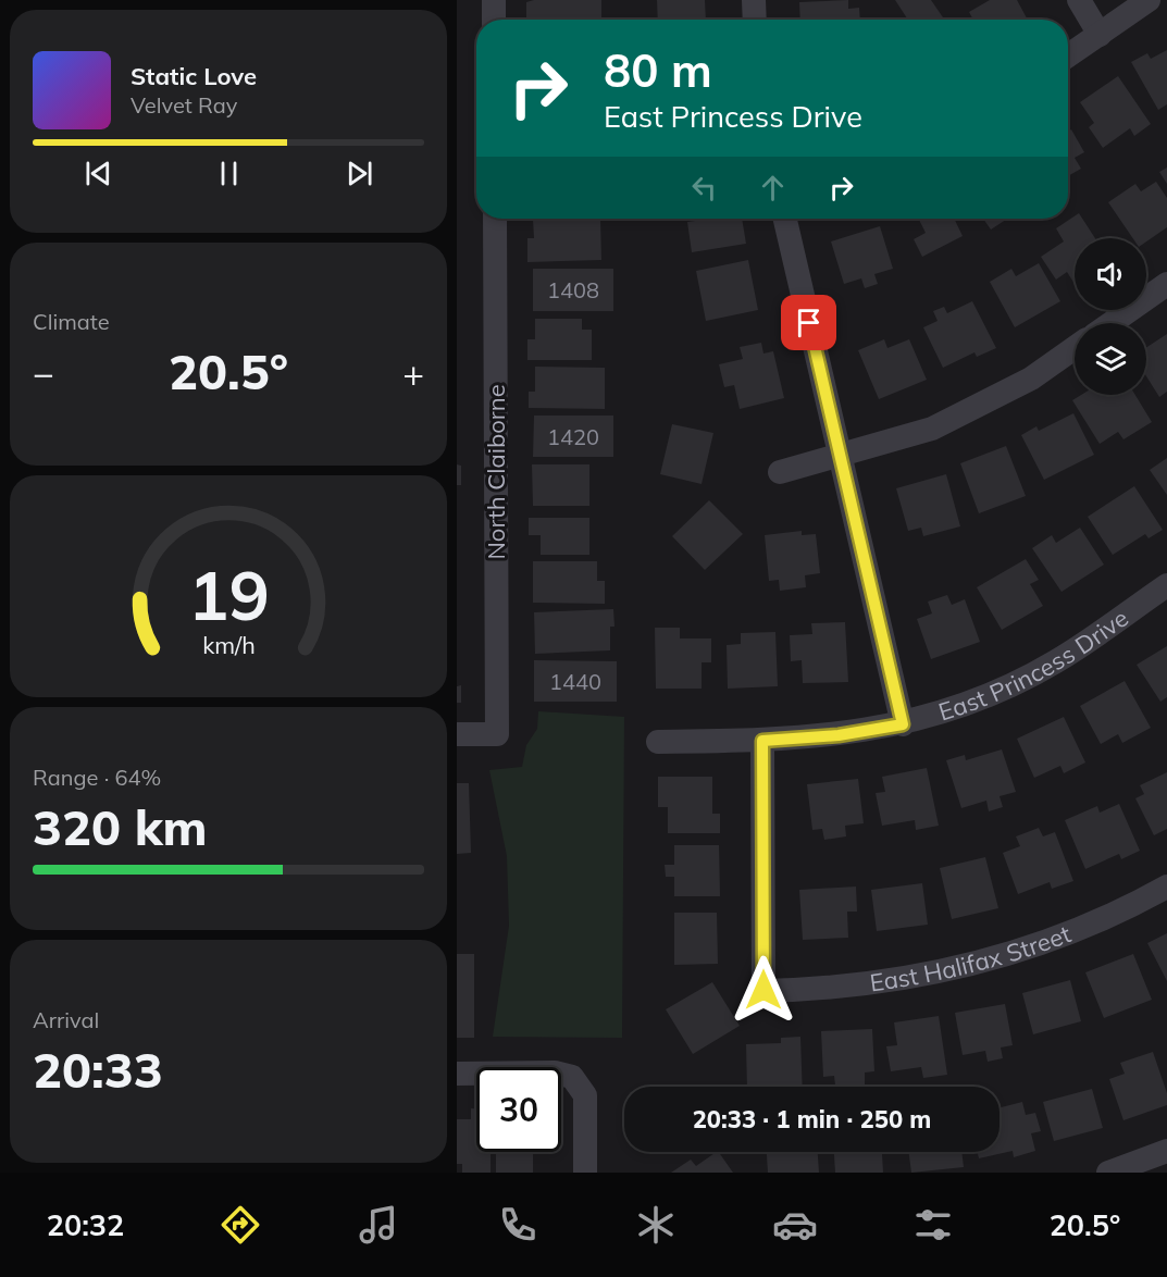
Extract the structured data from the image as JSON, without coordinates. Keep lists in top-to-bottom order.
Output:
{
  "streets": {
    "street": ["North Claiborne", "East Princess Drive", "East Halifax Street"]
  },
  "crossings": [
    ["East Princess Drive", "East Halifax Street"]
  ],
  "house_numbers": ["1408", "1420", "1440"],
  "page": {
    "turn": ["80 m", "East Princess Drive"],
    "song": ["Static Love", "Velvet Ray"],
    "tile": [
      "Climate",
      ["Range · 64%", "320 km"],
      ["Arrival", "20:33"]
    ],
    "heat": ["−", "20.5°", "+"],
    "limit": "30",
    "trip": "20:33 · 1 min · 250 m",
    "tabs": ["20:32", "20.5°"],
    "gauge": ["19", "km/h"]
  }
}
